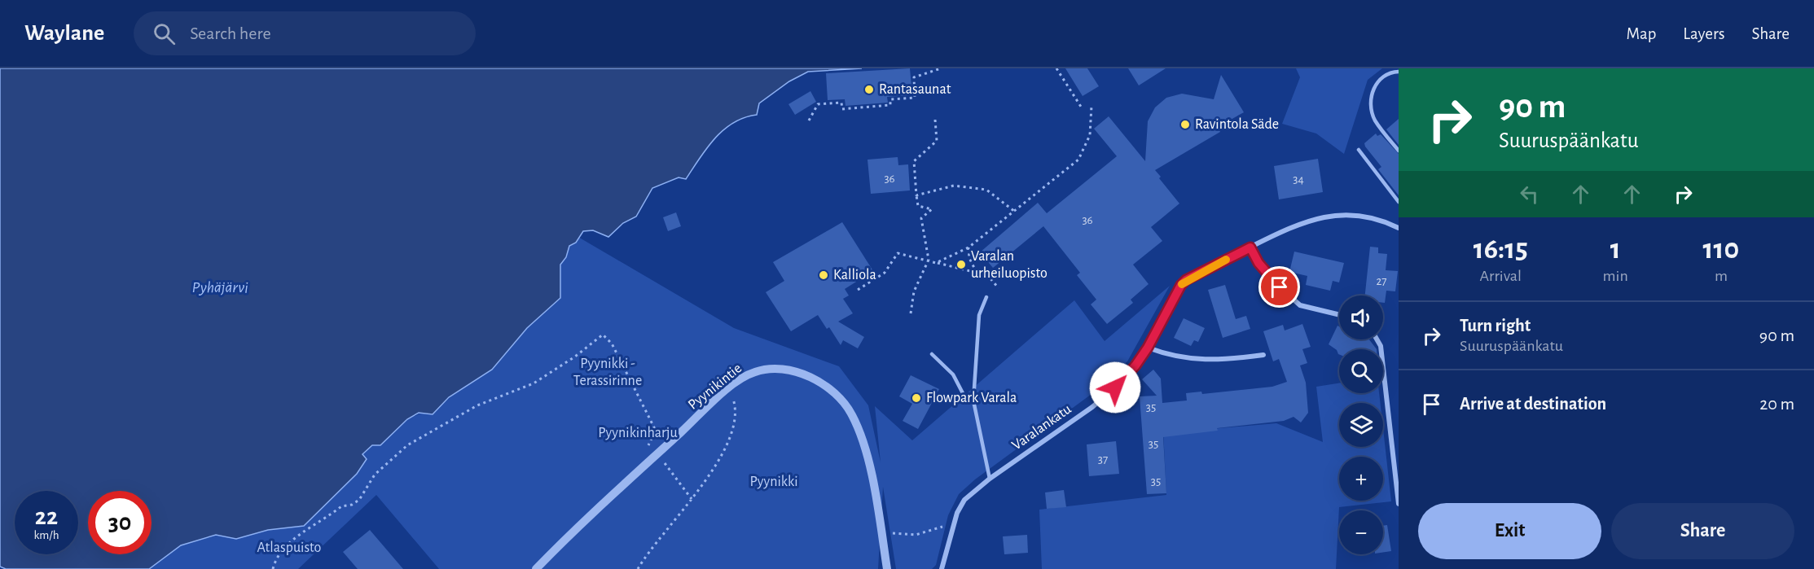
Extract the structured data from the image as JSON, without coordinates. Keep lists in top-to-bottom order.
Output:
{
  "streets": {
    "street": ["Pyynikintie", "Varalankatu"]
  },
  "water": ["Pyhäjärvi"],
  "parks": [
    "Pyynikki - Terassirinne",
    "Pyynikinharju",
    "Pyynikki",
    "Atlaspuisto"
  ],
  "places": [
    "Rantasaunat",
    "Ravintola Säde",
    "Varalan urheiluopisto",
    "Kalliola",
    "Flowpark Varala"
  ],
  "house_numbers": [
    "36",
    "34",
    "36",
    "27",
    "35",
    "35",
    "37",
    "35"
  ],
  "page": {
    "header": "Waylane",
    "search": "Search here",
    "nav": ["Map", "Layers", "Share"],
    "turn": ["90 m", "Suuruspäänkatu"],
    "eta": [
      "16:15",
      "Arrival",
      "1",
      "min",
      "110",
      "m"
    ],
    "map_buttons": ["+", "−"],
    "list": [
      {
        "name": "Turn right",
        "note": "Suuruspäänkatu",
        "value": "90 m"
      },
      {
        "name": "Arrive at destination",
        "value": "20 m"
      }
    ],
    "speed": "22 km/h",
    "limit": "30",
    "buttons": ["Exit", "Share"]
  }
}
